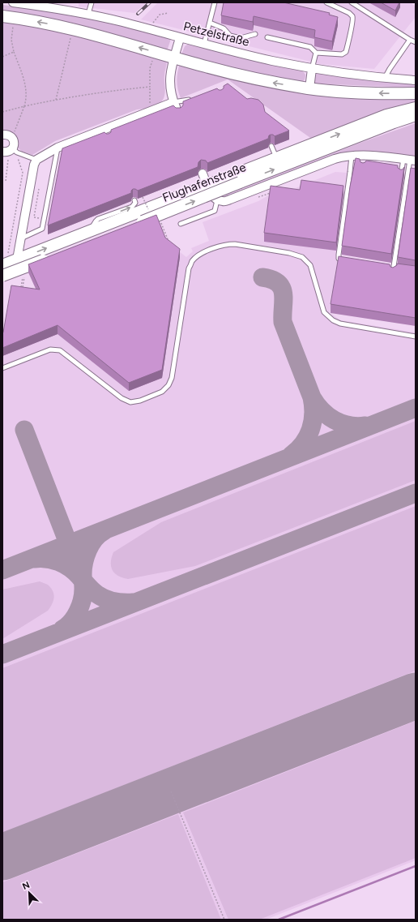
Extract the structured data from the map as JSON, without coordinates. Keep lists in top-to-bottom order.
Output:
{
  "streets": {
    "main road": ["Flughafenstraße"],
    "street": ["Petzelstraße"]
  },
  "north": "top left"
}
